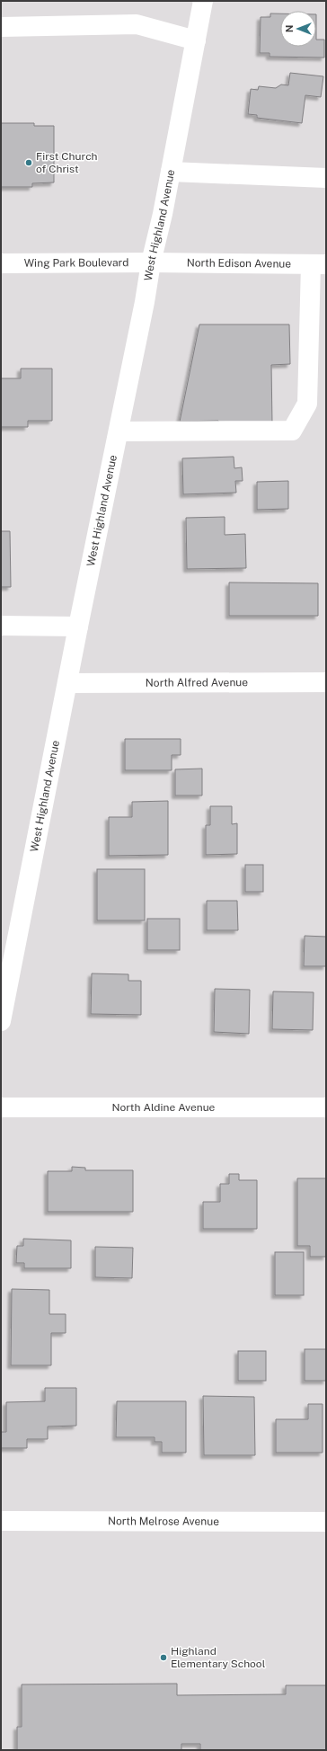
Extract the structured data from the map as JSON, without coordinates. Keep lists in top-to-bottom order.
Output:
{
  "streets": {
    "street": [
      "West Highland Avenue",
      "Wing Park Boulevard",
      "North Edison Avenue",
      "North Alfred Avenue",
      "North Aldine Avenue",
      "North Melrose Avenue"
    ]
  },
  "crossings": [
    ["West Highland Avenue", "Wing Park Boulevard"],
    ["West Highland Avenue", "North Edison Avenue"],
    ["West Highland Avenue", "North Alfred Avenue"],
    ["Wing Park Boulevard", "North Edison Avenue"]
  ],
  "places": ["First Church of Christ", "Highland Elementary School"],
  "north": "left"
}
